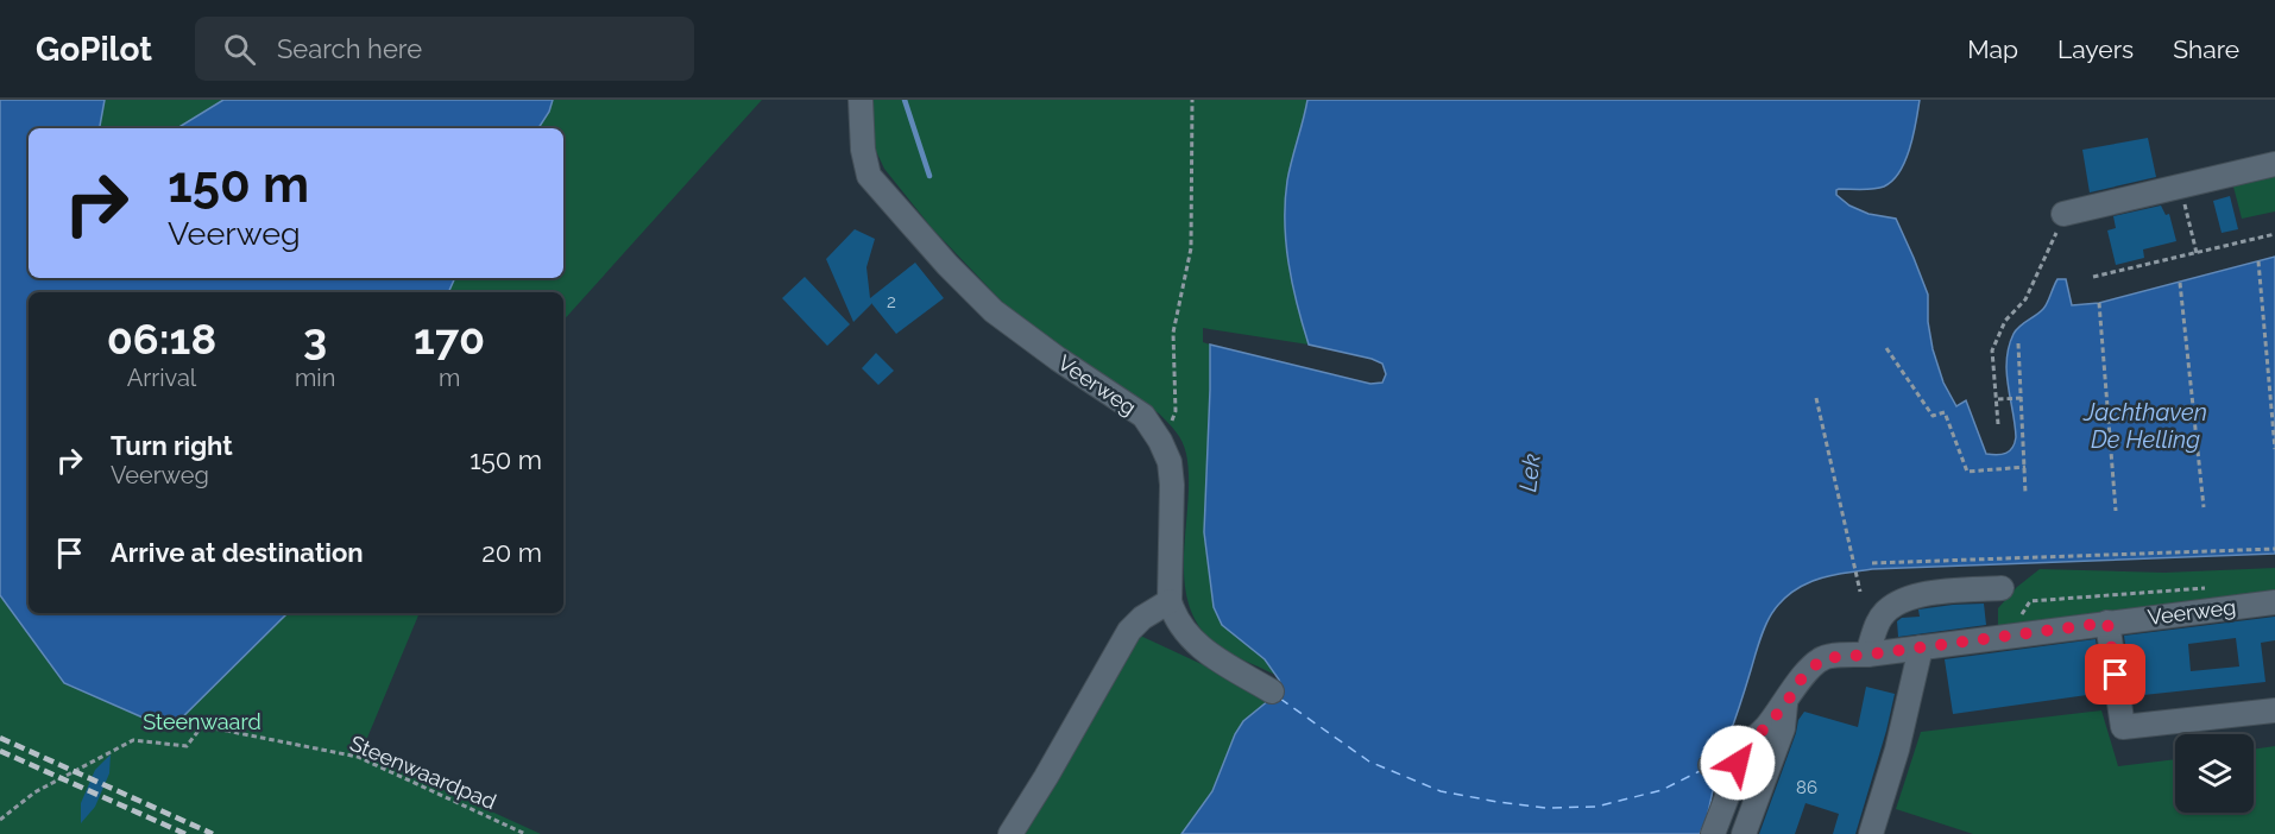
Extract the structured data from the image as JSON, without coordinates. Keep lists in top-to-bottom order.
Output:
{
  "streets": {
    "street": ["Veerweg"],
    "path": ["Steenwaardpad"]
  },
  "water": ["Jachthaven De Helling", "Lek"],
  "parks": ["Steenwaard"],
  "house_numbers": ["2", "86"],
  "page": {
    "header": "GoPilot",
    "search": "Search here",
    "nav": ["Map", "Layers", "Share"],
    "turn": ["150 m", "Veerweg"],
    "eta": [
      "06:18",
      "Arrival",
      "3",
      "min",
      "170",
      "m"
    ],
    "list": [
      {
        "name": "Turn right",
        "note": "Veerweg",
        "value": "150 m"
      },
      {
        "name": "Arrive at destination",
        "value": "20 m"
      }
    ]
  }
}
